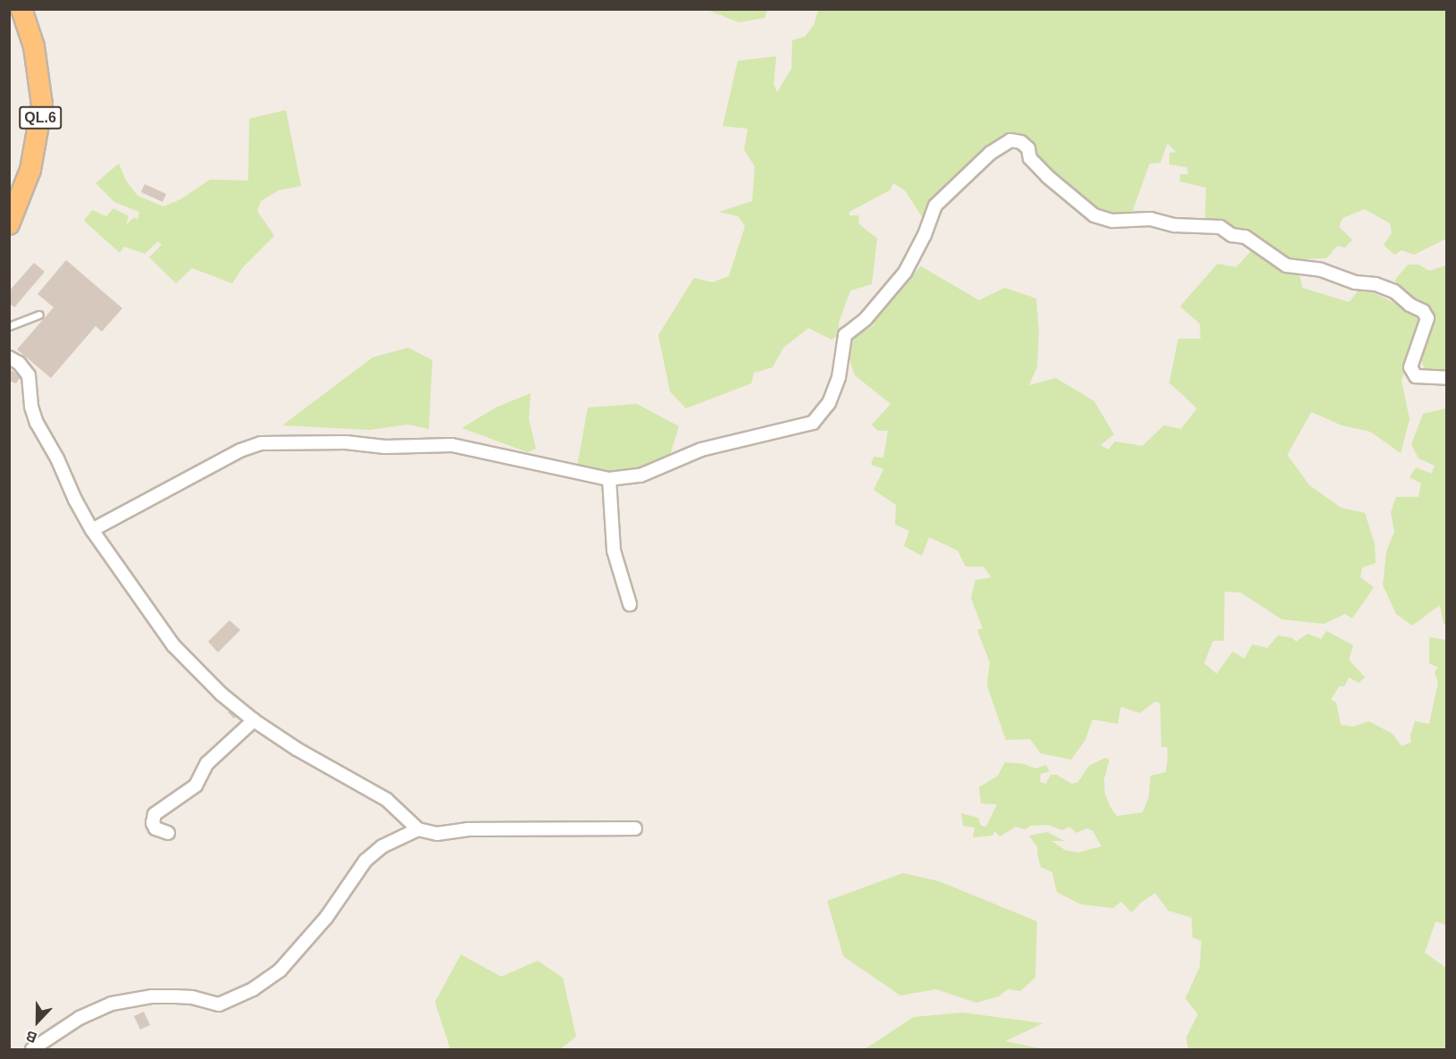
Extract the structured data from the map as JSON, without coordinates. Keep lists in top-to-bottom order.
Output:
{
  "streets": {
    "highway": ["QL.6"]
  },
  "north": "bottom"
}
